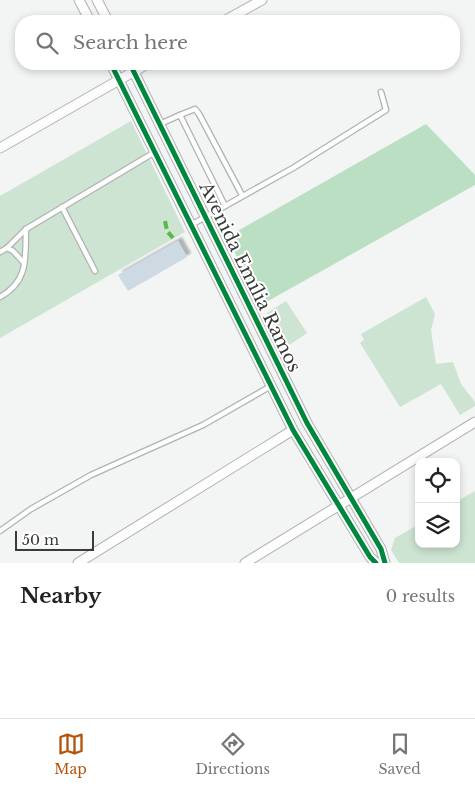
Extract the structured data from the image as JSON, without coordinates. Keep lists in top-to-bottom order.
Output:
{
  "streets": {
    "street": ["Avenida Emília Ramos"]
  },
  "scale_bar": "50 m",
  "page": {
    "search": "Search here",
    "scale": "50 m",
    "heading": ["Nearby", "0 results"],
    "nav": ["Map", "Directions", "Saved"]
  }
}
